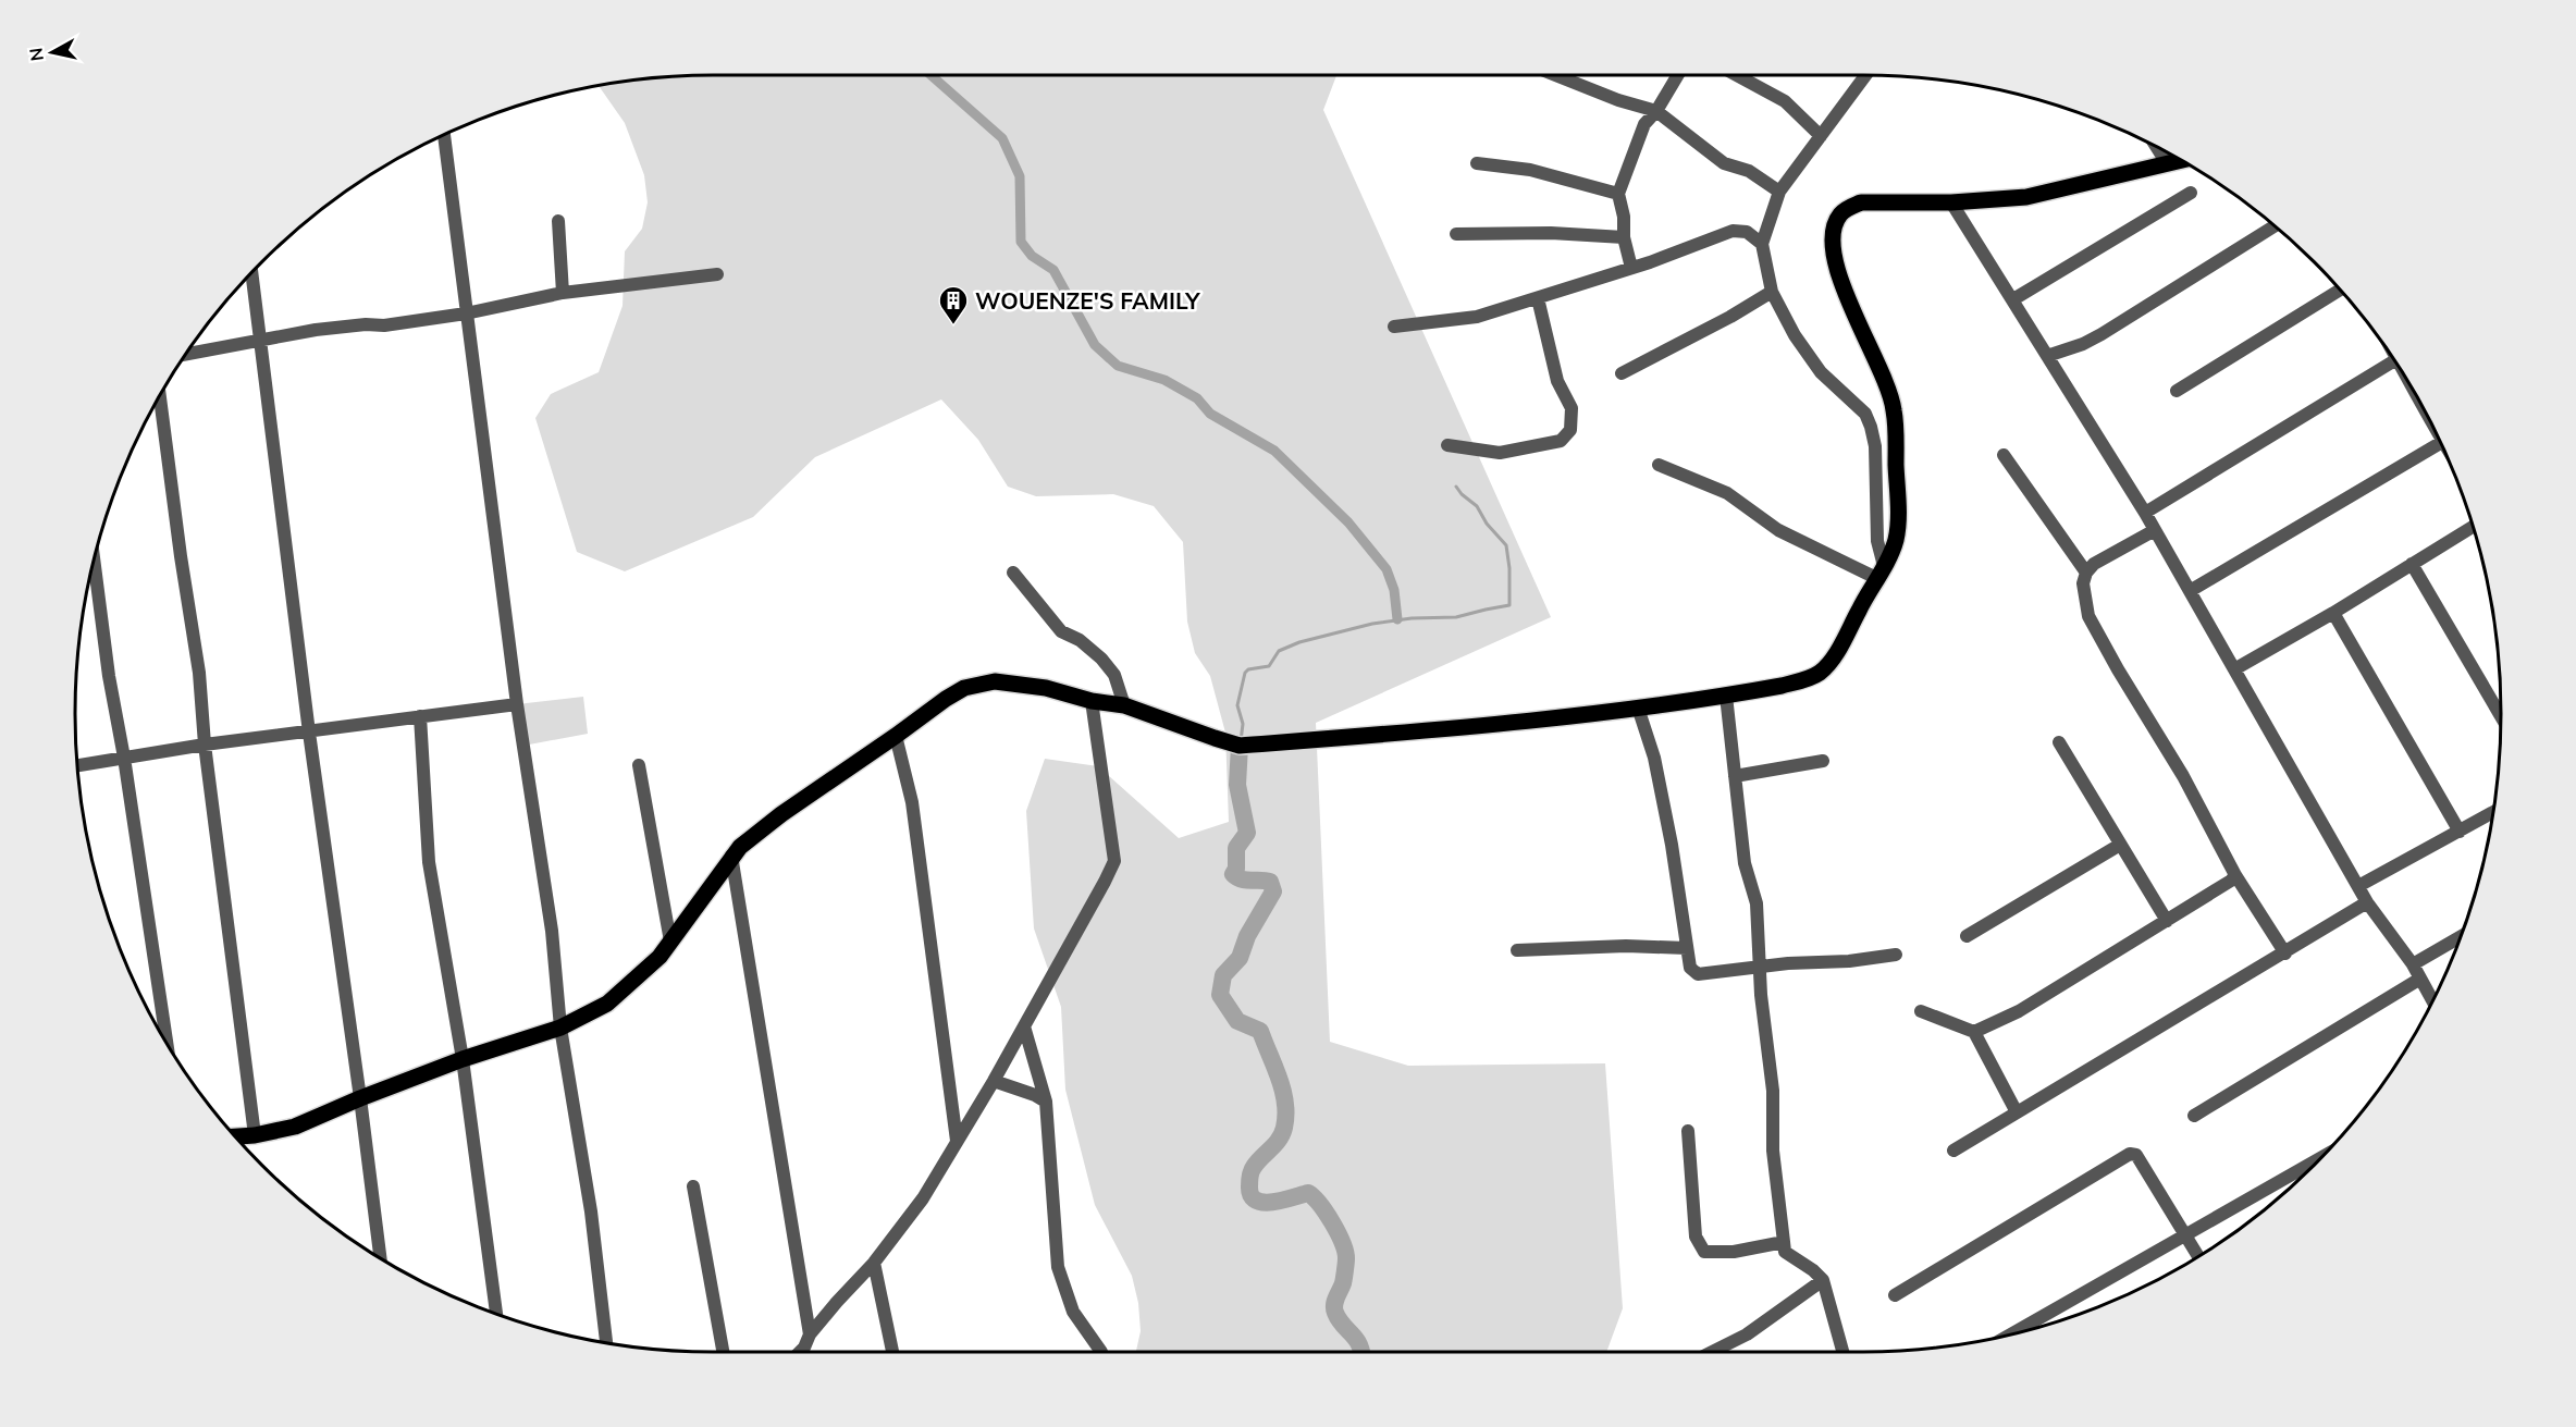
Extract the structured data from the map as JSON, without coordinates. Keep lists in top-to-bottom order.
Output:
{
  "places": {
    "building": ["WOUENZE'S FAMILY"]
  },
  "north": "left"
}
